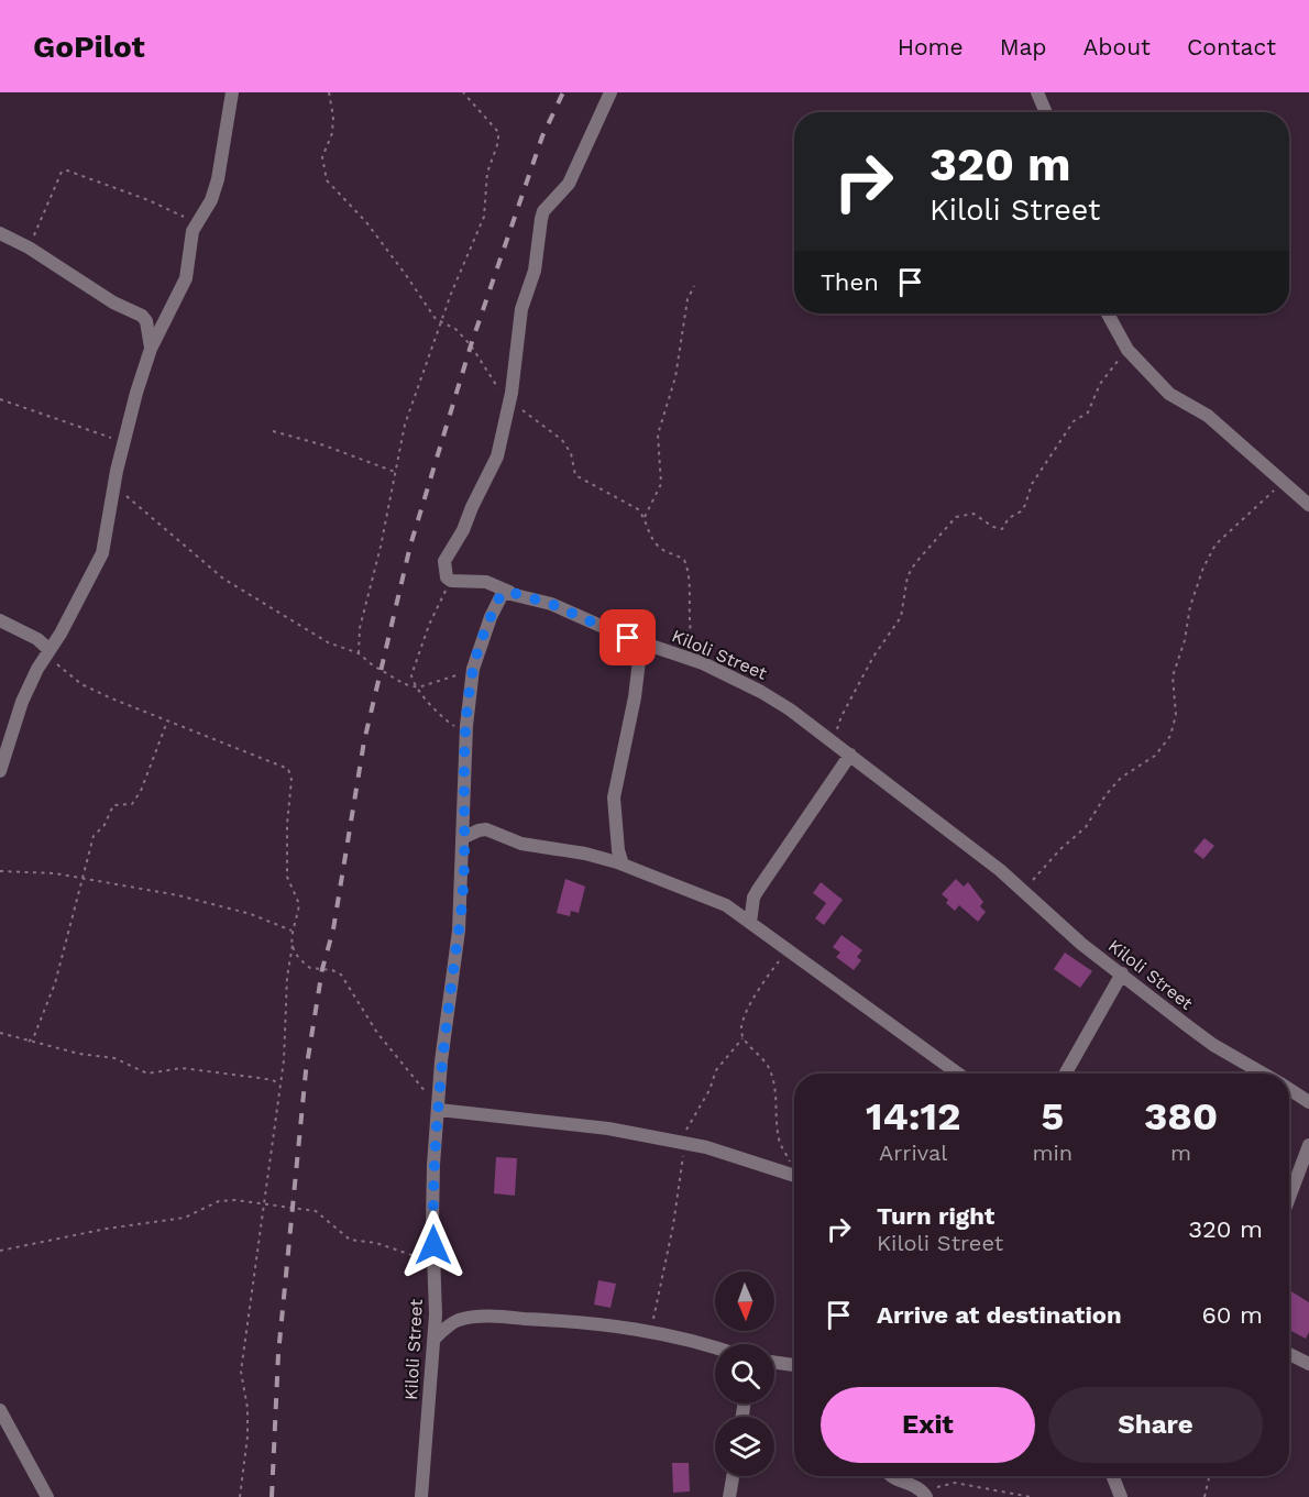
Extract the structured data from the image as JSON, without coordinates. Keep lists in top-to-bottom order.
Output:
{
  "streets": {
    "street": ["Kiloli Street"]
  },
  "north": "bottom",
  "page": {
    "header": "GoPilot",
    "nav": [
      "Home",
      "Map",
      "About",
      "Contact"
    ],
    "turn": ["320 m", "Kiloli Street"],
    "then": "Then",
    "eta": [
      "14:12",
      "Arrival",
      "5",
      "min",
      "380",
      "m"
    ],
    "list": [
      {
        "name": "Turn right",
        "note": "Kiloli Street",
        "value": "320 m"
      },
      {
        "name": "Arrive at destination",
        "value": "60 m"
      }
    ],
    "buttons": ["Exit", "Share"]
  }
}
